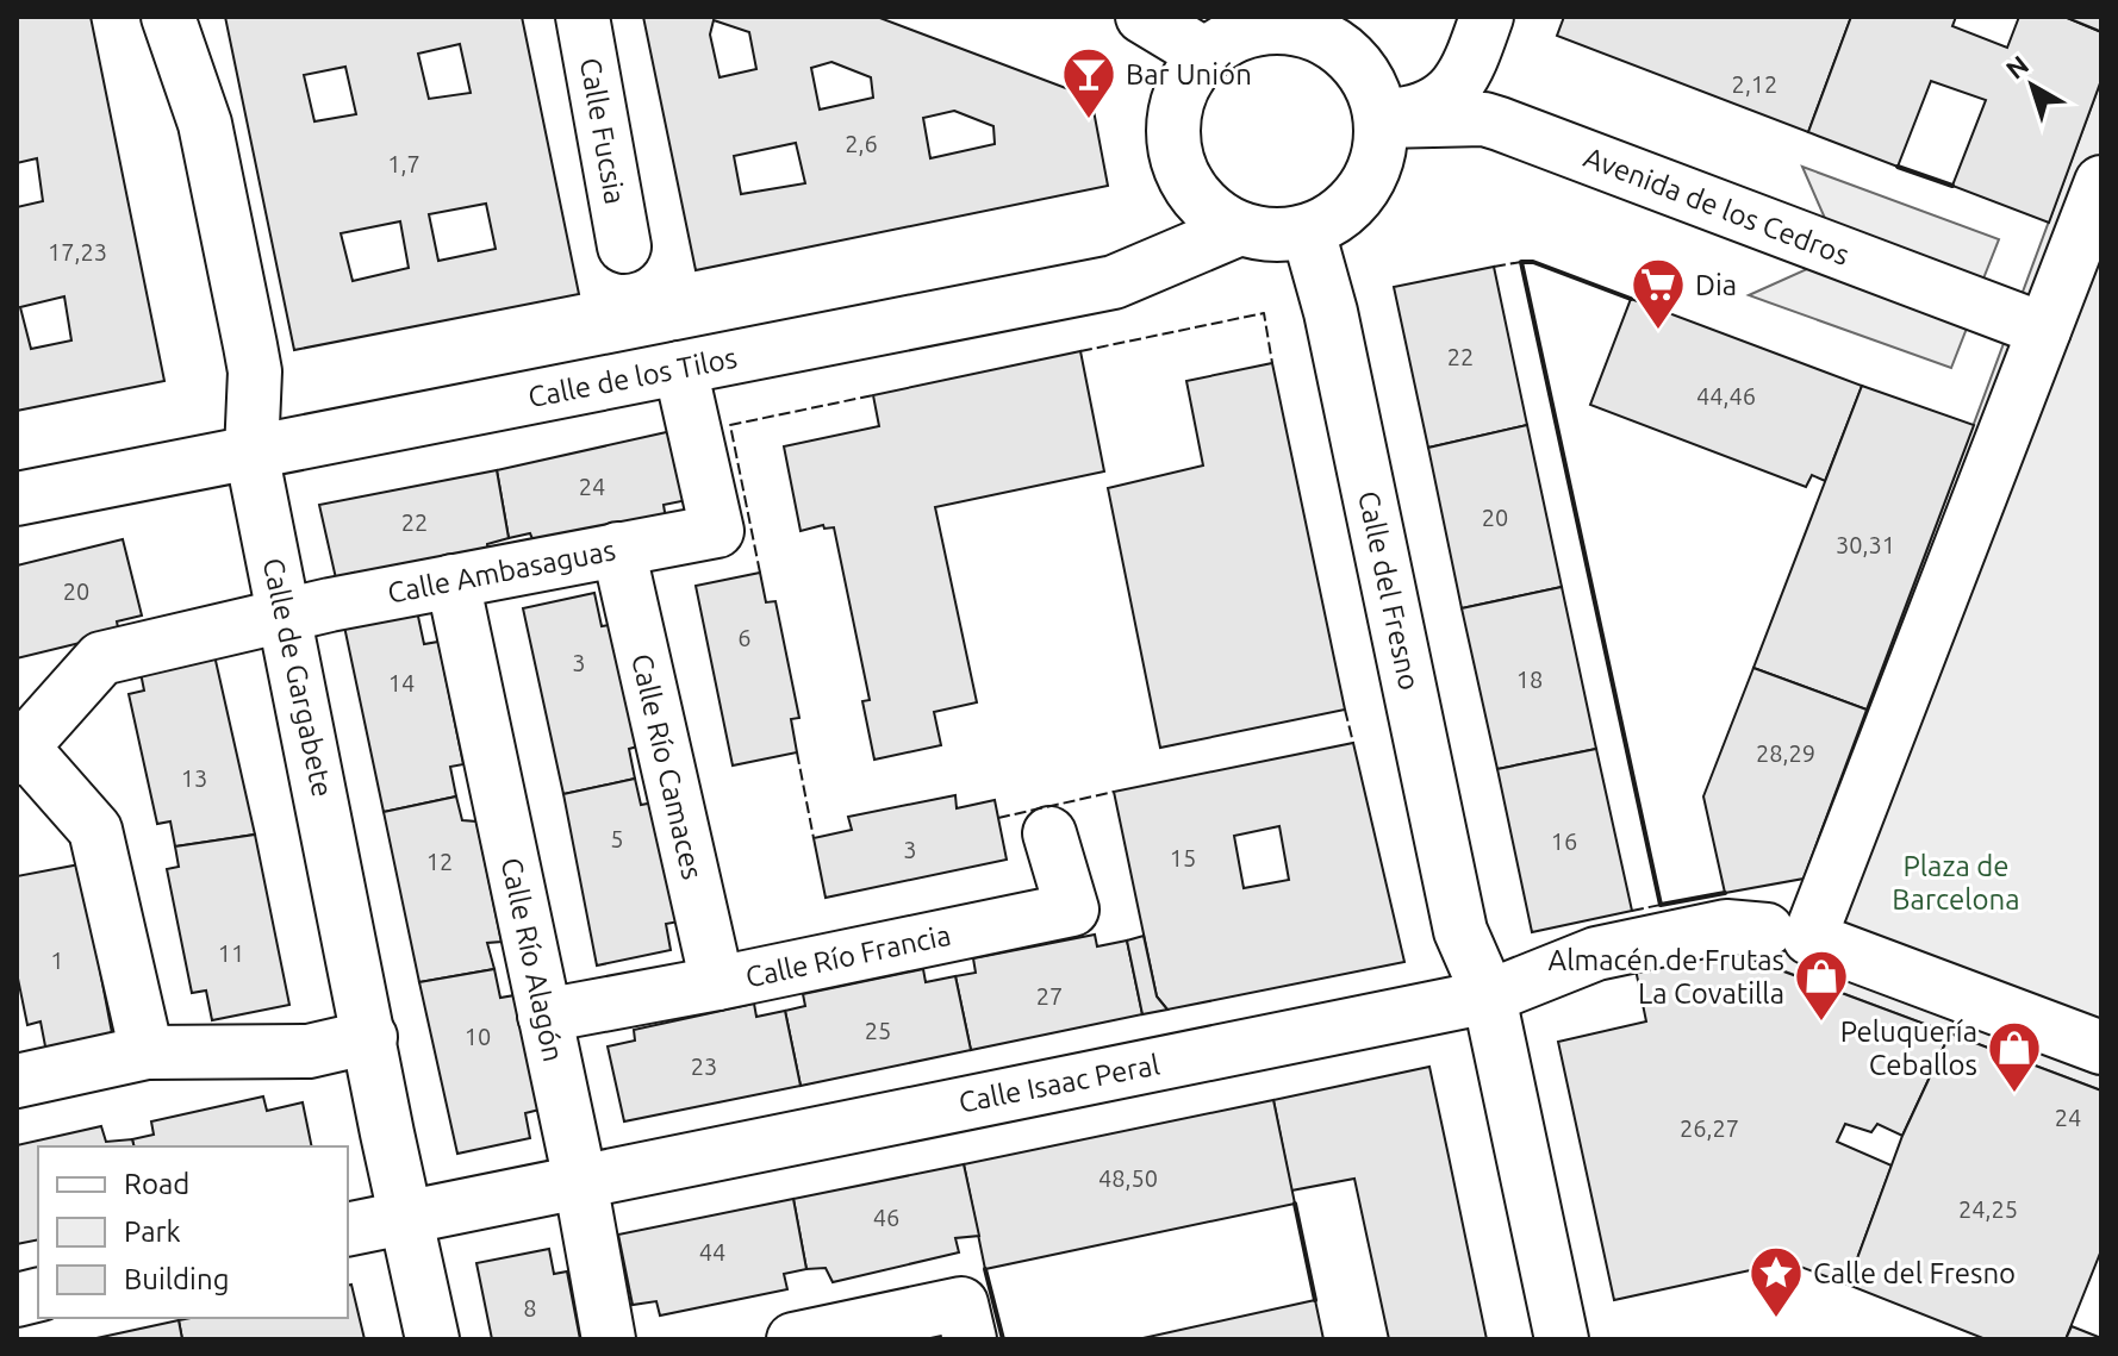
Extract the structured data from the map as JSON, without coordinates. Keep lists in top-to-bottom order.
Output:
{
  "streets": {
    "street": [
      "Calle Fucsia",
      "Avenida de los Cedros",
      "Calle de los Tilos",
      "Calle Ambasaguas",
      "Calle del Fresno",
      "Calle de Gargabete",
      "Calle Río Camaces",
      "Calle Río Francia",
      "Calle Río Alagón",
      "Calle Isaac Peral"
    ]
  },
  "crossings": [
    ["Avenida de los Cedros", "Calle de los Tilos"],
    ["Avenida de los Cedros", "Calle del Fresno"],
    ["Calle de los Tilos", "Calle Ambasaguas"],
    ["Calle de los Tilos", "Calle del Fresno"],
    ["Calle de los Tilos", "Calle de Gargabete"],
    ["Calle Ambasaguas", "Calle de Gargabete"],
    ["Calle Ambasaguas", "Calle Río Camaces"],
    ["Calle Ambasaguas", "Calle Río Alagón"],
    ["Calle del Fresno", "Calle Isaac Peral"],
    ["Calle de Gargabete", "Calle Isaac Peral"],
    ["Calle Río Camaces", "Calle Río Francia"],
    ["Calle Río Francia", "Calle Río Alagón"],
    ["Calle Río Alagón", "Calle Isaac Peral"]
  ],
  "parks": ["Plaza de Barcelona"],
  "places": {
    "bar": ["Bar Unión"],
    "supermarket": ["Dia"],
    "shop": ["Almacén de Frutas La Covatilla", "Peluquería Ceballos"],
    "place": ["Calle del Fresno"]
  },
  "house_numbers": [
    "2,12",
    "2,6",
    "1,7",
    "17,23",
    "22",
    "44,46",
    "24",
    "20",
    "22",
    "30,31",
    "20",
    "6",
    "3",
    "18",
    "14",
    "28,29",
    "13",
    "5",
    "16",
    "3",
    "15",
    "12",
    "11",
    "1",
    "27",
    "25",
    "10",
    "23",
    "24",
    "26,27",
    "48,50",
    "24,25",
    "46",
    "44",
    "8"
  ],
  "legend": ["Road", "Park", "Building"],
  "north": "top left"
}
